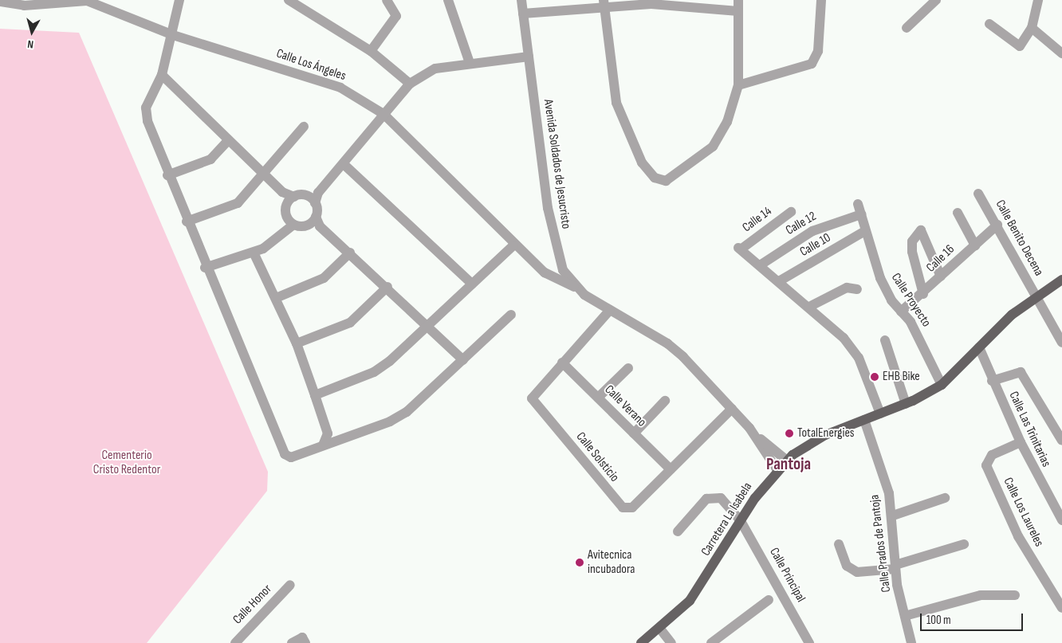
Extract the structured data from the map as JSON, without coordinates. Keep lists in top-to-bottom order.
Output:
{
  "streets": {
    "main road": ["Carretera La Isabela"],
    "street": [
      "Calle Los Ángeles",
      "Avenida Soldados de Jesucristo",
      "Calle 14",
      "Calle 12",
      "Calle Benito Decena",
      "Calle 10",
      "Calle 16",
      "Calle Proyecto",
      "Calle Verano",
      "Calle Las Trinitarias",
      "Calle Solsticio",
      "Calle Los Laureles",
      "Calle Prados de Pantoja",
      "Calle Principal",
      "Calle Honor"
    ]
  },
  "crossings": [
    ["Calle Los Ángeles", "Avenida Soldados de Jesucristo"],
    ["Avenida Soldados de Jesucristo", "Calle Solsticio"],
    ["Avenida Soldados de Jesucristo", "Carretera La Isabela"],
    ["Calle 14", "Calle 12"],
    ["Calle 12", "Calle Proyecto"],
    ["Calle Benito Decena", "Calle 16"],
    ["Calle Benito Decena", "Carretera La Isabela"],
    ["Calle 10", "Calle Proyecto"],
    ["Calle 16", "Calle Proyecto"],
    ["Calle Proyecto", "Carretera La Isabela"],
    ["Calle Verano", "Calle Solsticio"],
    ["Calle Las Trinitarias", "Calle Los Laureles"],
    ["Calle Las Trinitarias", "Carretera La Isabela"],
    ["Carretera La Isabela", "Calle Prados de Pantoja"],
    ["Carretera La Isabela", "Calle Principal"]
  ],
  "districts": ["Pantoja"],
  "parks": ["Cementerio Cristo Redentor"],
  "places": ["EHB Bike", "TotalEnergies", "Avitecnica incubadora"],
  "scale_bar": "100 m",
  "north": "bottom"
}
